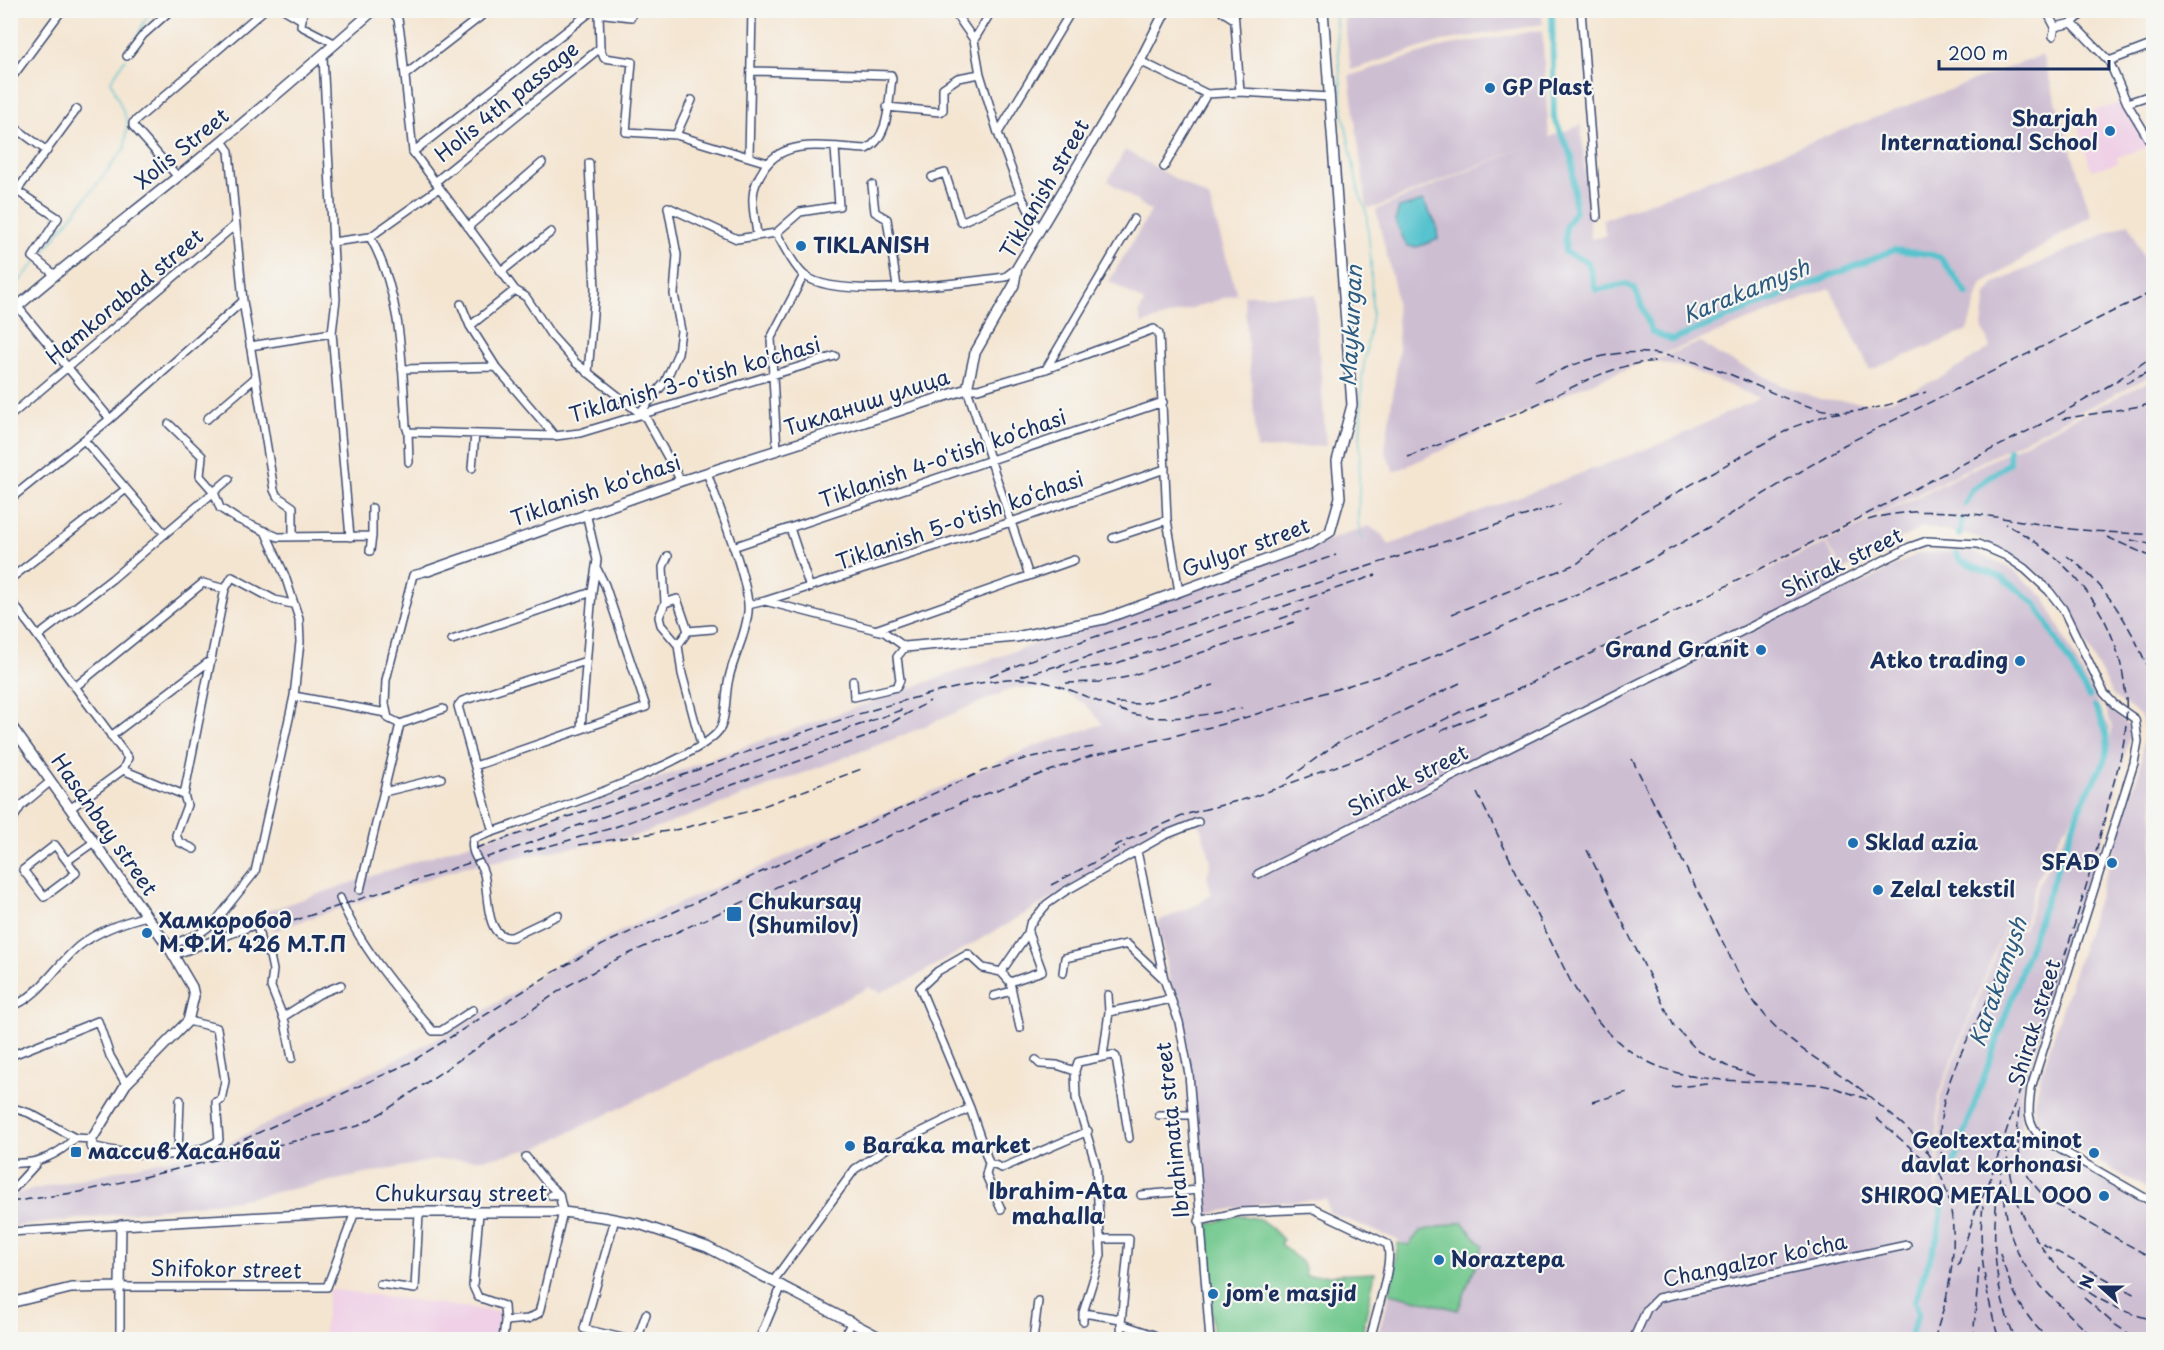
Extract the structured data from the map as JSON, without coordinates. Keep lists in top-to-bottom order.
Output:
{
  "streets": {
    "street": [
      "Holis 4th passage",
      "Xolis Street",
      "Tiklanish street",
      "Hamkorabad street",
      "Tiklanish 3-o'tish ko'chasi",
      "Тикланиш улица",
      "Tiklanish 4-o'tish ko‘chasi",
      "Tiklanish ko'chasi",
      "Tiklanish 5-o'tish ko‘chasi",
      "Gulyor street",
      "Shirak street",
      "Hasanbay street",
      "Ibrahimаta street",
      "Chukursay street",
      "Changalzor ko'cha",
      "Shifokor street"
    ]
  },
  "crossings": [
    ["Tiklanish street", "Тикланиш улица"],
    ["Тикланиш улица", "Tiklanish ko'chasi"],
    ["Chukursay street", "Shifokor street"]
  ],
  "districts": ["Ibrahim-Аta mahalla"],
  "water": ["Karakamysh", "Maykurgan"],
  "places": {
    "other": [
      "GP Plast",
      "Sharjah International School",
      "TIKLANISH",
      "Grand Granit",
      "Atko trading",
      "Sklad azia",
      "SFAD",
      "Zelal tekstil",
      "Хамкоробод М.Ф.Й. 426 М.Т.П",
      "Baraka market",
      "Geoltexta'minot davlat korhonasi",
      "SHIROQ METALL ООО",
      "Noraztepa",
      "jom'e masjid"
    ],
    "transit": ["Chukursay (Shumilov)", "массив Хасанбай"]
  },
  "scale_bar": "200 m",
  "north": "left"
}
